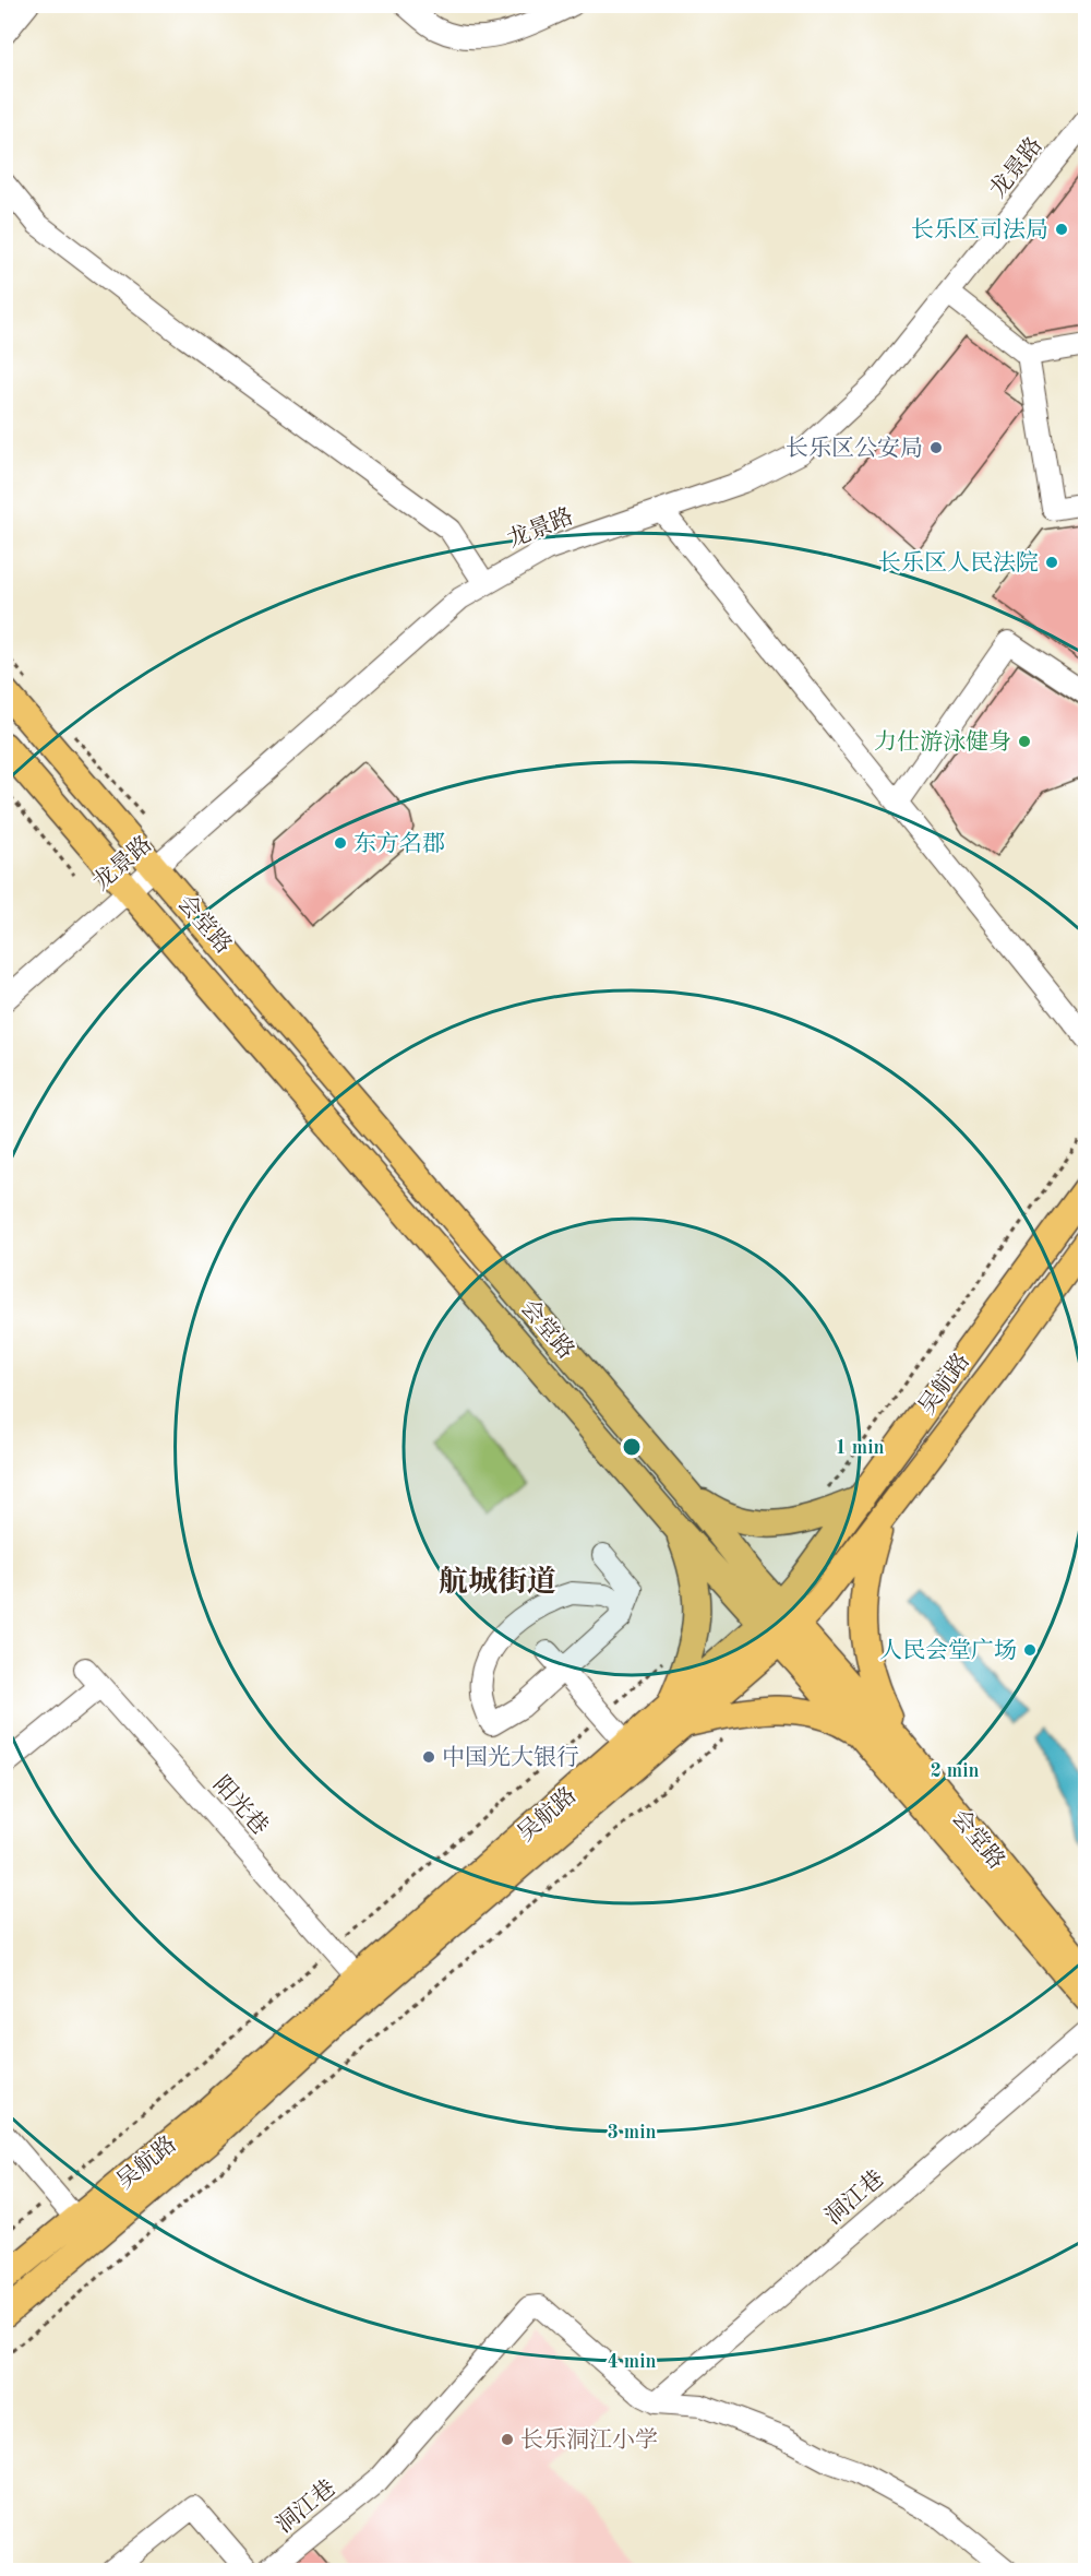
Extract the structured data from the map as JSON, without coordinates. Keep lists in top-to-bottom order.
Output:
{
  "streets": {
    "main road": ["会堂路", "吴航路"],
    "street": ["龙景路", "阳光巷", "洞江巷"]
  },
  "crossings": [
    ["龙景路", "会堂路"],
    ["会堂路", "吴航路"],
    ["吴航路", "阳光巷"]
  ],
  "districts": ["航城街道"],
  "places": [
    "长乐区司法局",
    "长乐区公安局",
    "长乐区人民法院",
    "力仕游泳健身",
    "东方名郡",
    "人民会堂广场",
    "中国光大银行",
    "长乐洞江小学"
  ],
  "rings": [
    "1 min",
    "2 min",
    "3 min",
    "4 min"
  ]
}
